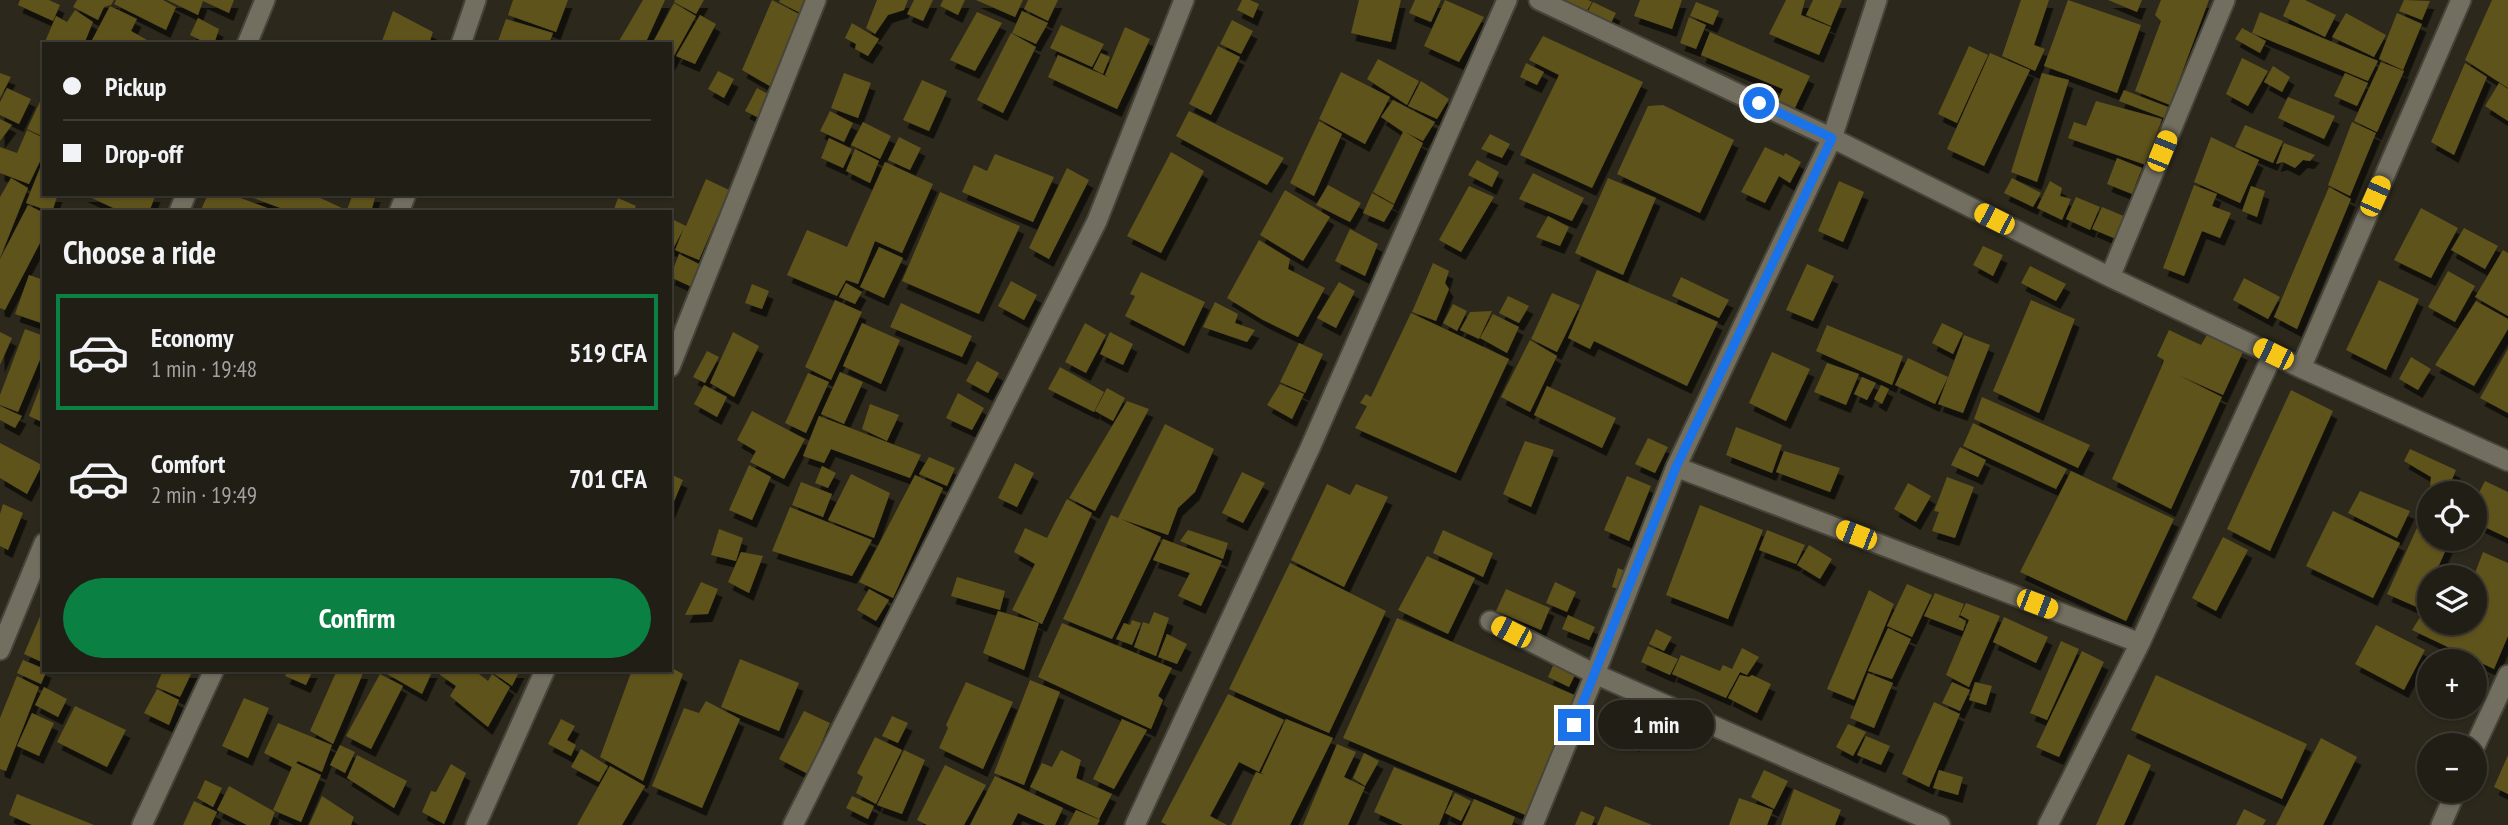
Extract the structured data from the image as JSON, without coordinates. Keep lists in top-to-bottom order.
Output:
{
  "page": {
    "banner": ["Pickup", "Drop-off"],
    "heading": "Choose a ride",
    "list": [
      {
        "name": "Economy",
        "note": "1 min · 19:48",
        "value": "519 CFA"
      },
      {
        "name": "Comfort",
        "note": "2 min · 19:49",
        "value": "701 CFA"
      }
    ],
    "map_buttons": ["+", "−"],
    "buttons": "Confirm",
    "bubble": "1 min"
  }
}
